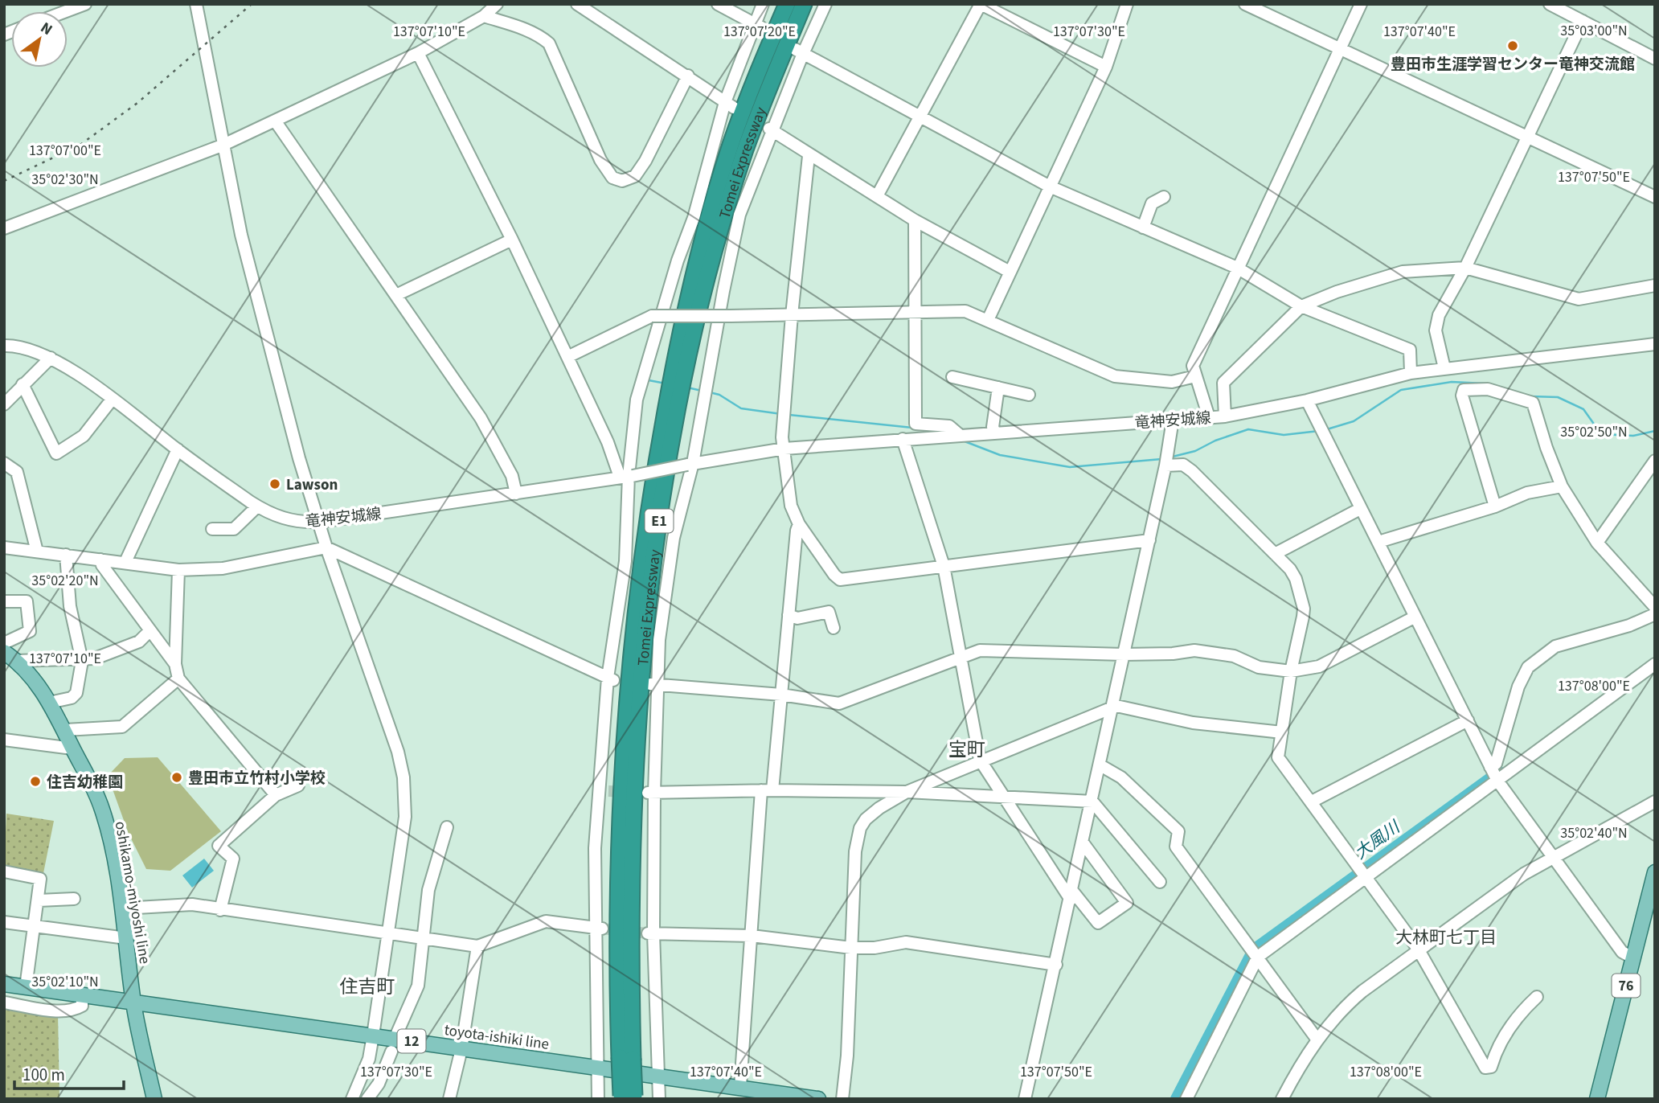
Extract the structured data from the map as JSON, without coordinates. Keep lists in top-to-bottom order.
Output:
{
  "streets": {
    "highway": ["Tomei Expressway", "E1"],
    "main road": [
      "oshikamo-miyoshi line",
      "76",
      "toyota-ishiki line",
      "12"
    ],
    "street": ["竜神安城線"]
  },
  "crossings": [
    ["oshikamo-miyoshi line", "toyota-ishiki line"]
  ],
  "districts": ["宝町", "大林町七丁目", "住吉町"],
  "water": ["大風川"],
  "places": [
    "豊田市生涯学習センター竜神交流館",
    "Lawson",
    "豊田市立竹村小学校",
    "住吉幼稚園"
  ],
  "scale_bar": "100 m",
  "north": "top right",
  "coordinates": [
    "35°03'00\"N",
    "137°07'10\"E",
    "137°07'20\"E",
    "137°07'30\"E",
    "137°07'40\"E",
    "137°07'00\"E",
    "137°07'50\"E",
    "35°02'30\"N",
    "35°02'50\"N",
    "35°02'20\"N",
    "137°08'00\"E",
    "35°02'40\"N",
    "35°02'10\"N"
  ]
}
